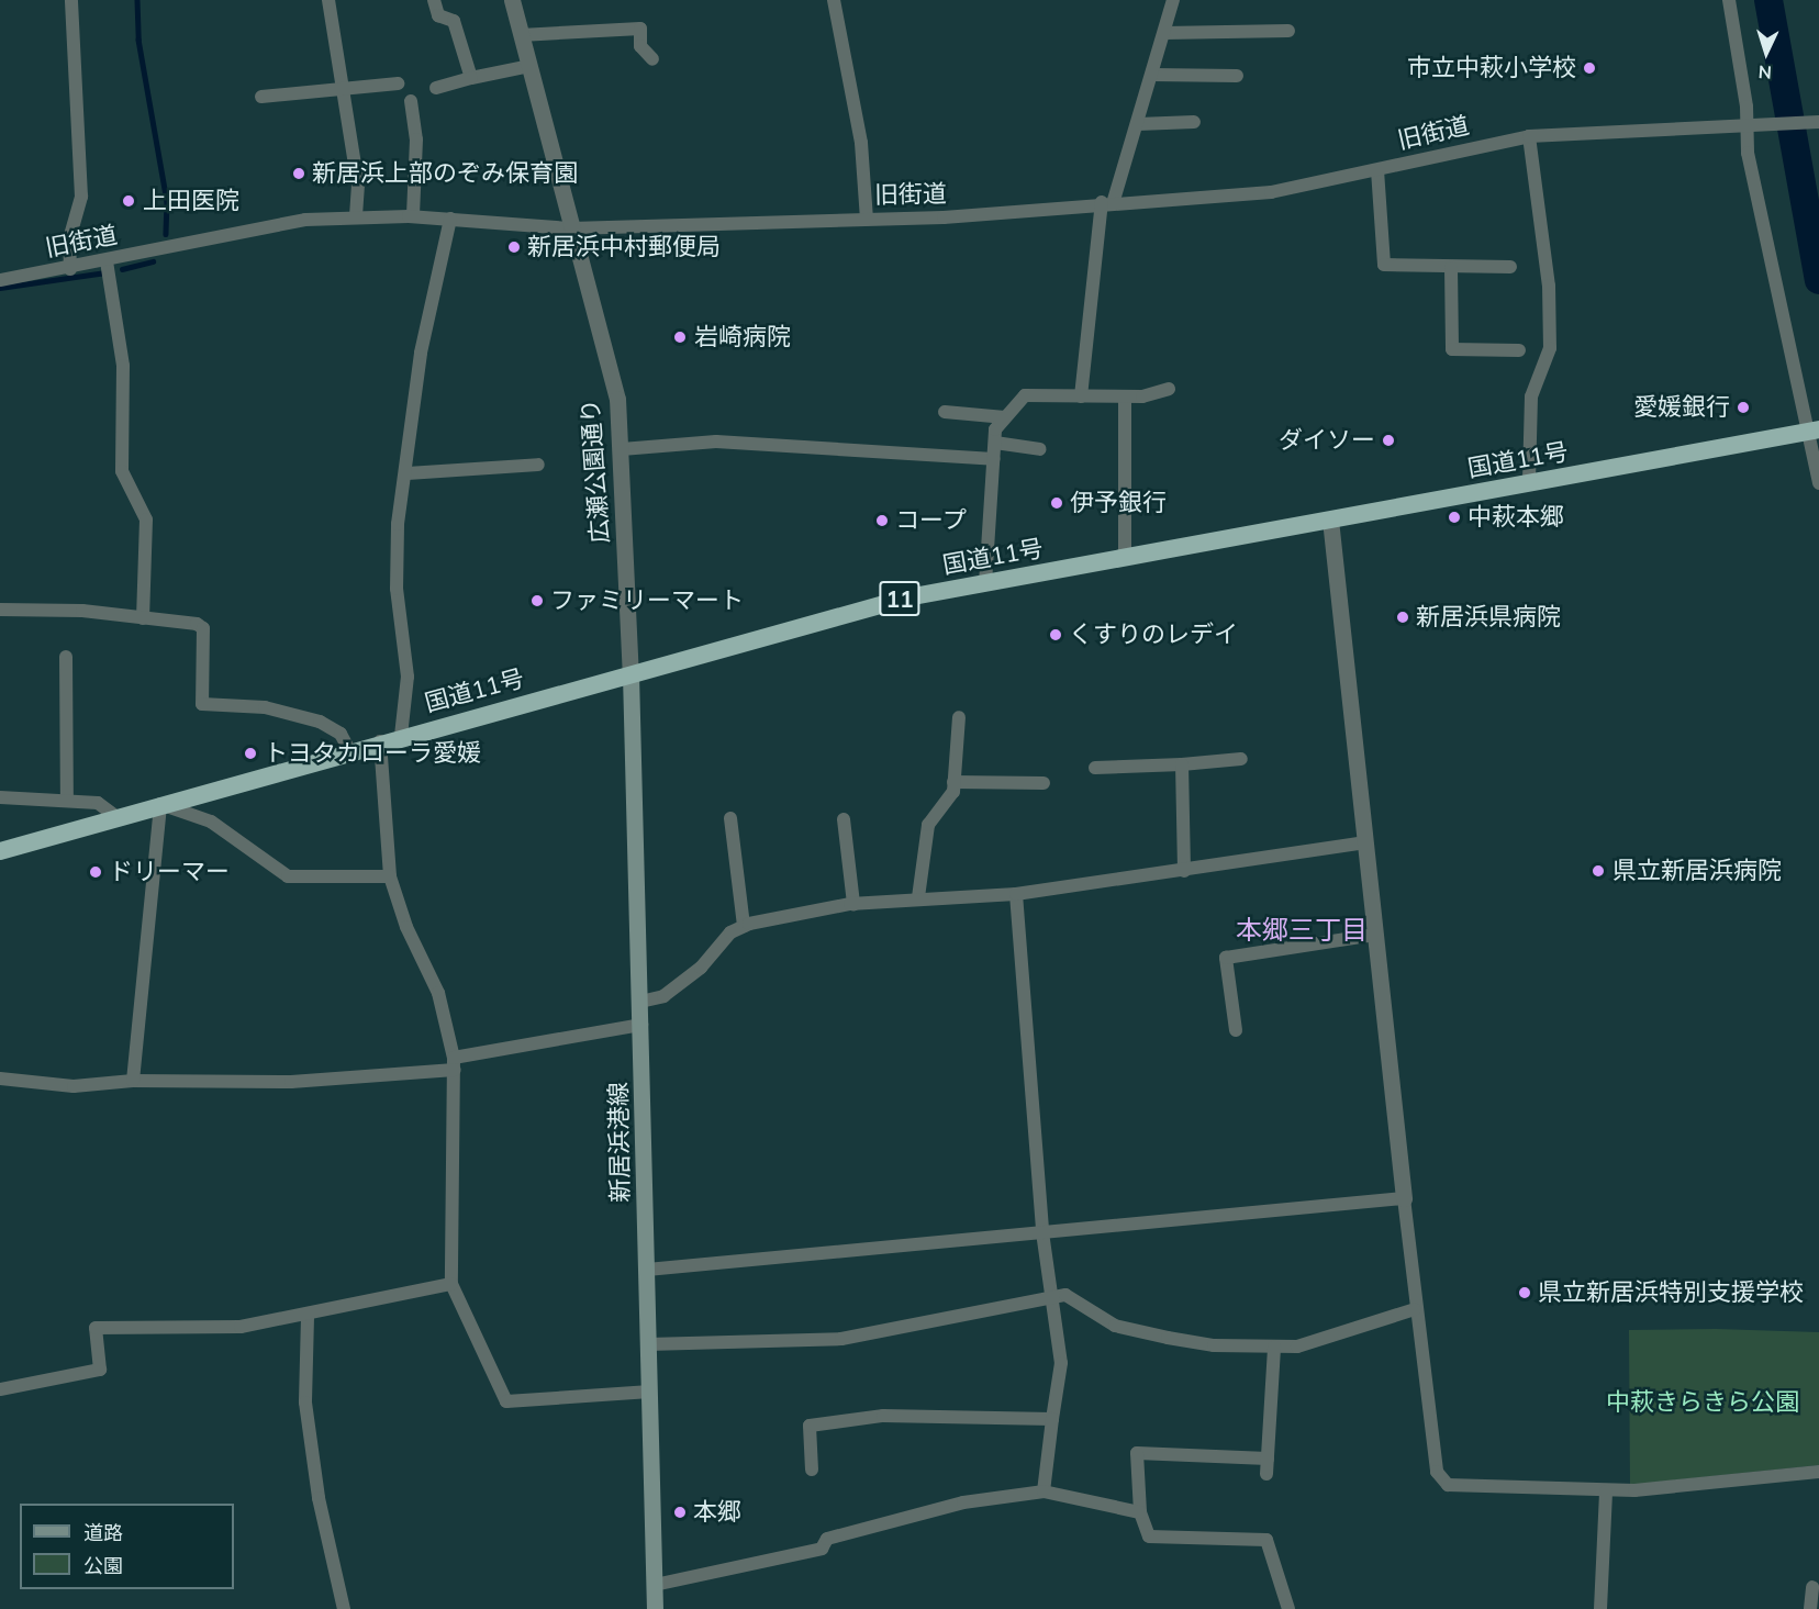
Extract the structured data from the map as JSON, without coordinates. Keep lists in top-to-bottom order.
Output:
{
  "streets": {
    "highway": ["国道11号", "11"],
    "main road": ["新居浜港線"],
    "street": ["旧街道", "広瀬公園通り"]
  },
  "crossings": [
    ["旧街道", "広瀬公園通り"],
    ["国道11号", "広瀬公園通り"],
    ["国道11号", "新居浜港線"],
    ["広瀬公園通り", "新居浜港線"]
  ],
  "districts": ["本郷三丁目"],
  "parks": ["中萩きらきら公園"],
  "places": [
    "市立中萩小学校",
    "新居浜上部のぞみ保育園",
    "上田医院",
    "新居浜中村郵便局",
    "岩崎病院",
    "愛媛銀行",
    "ダイソー",
    "伊予銀行",
    "中萩本郷",
    "コープ",
    "ファミリーマート",
    "新居浜県病院",
    "くすりのレデイ",
    "トヨタカローラ愛媛",
    "県立新居浜病院",
    "ドリーマー",
    "県立新居浜特別支援学校",
    "本郷"
  ],
  "legend": ["道路", "公園"],
  "north": "bottom"
}
